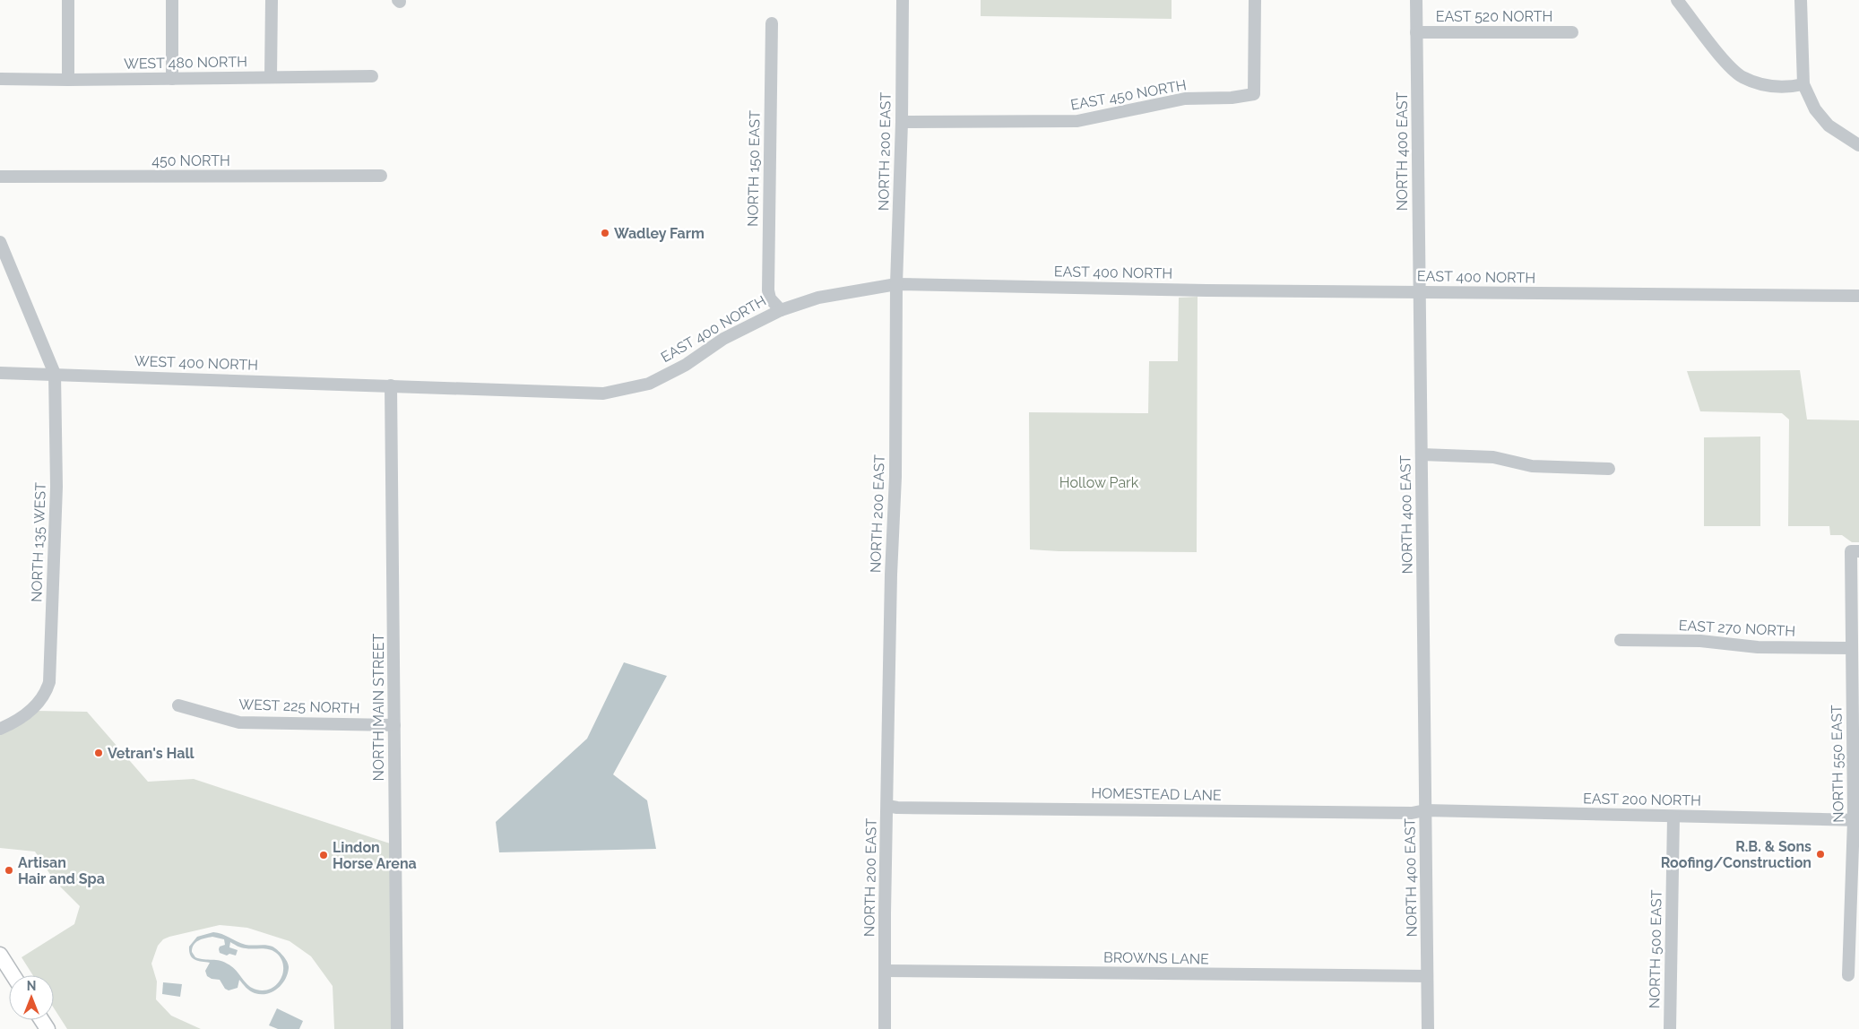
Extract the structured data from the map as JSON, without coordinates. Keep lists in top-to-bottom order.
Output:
{
  "streets": {
    "street": [
      "EAST 520 NORTH",
      "WEST 480 NORTH",
      "EAST 450 NORTH",
      "NORTH 200 EAST",
      "NORTH 400 EAST",
      "450 NORTH",
      "NORTH 150 EAST",
      "EAST 400 NORTH",
      "WEST 400 NORTH",
      "NORTH 135 WEST",
      "EAST 270 NORTH",
      "WEST 225 NORTH",
      "NORTH MAIN STREET",
      "NORTH 550 EAST",
      "HOMESTEAD LANE",
      "EAST 200 NORTH",
      "NORTH 500 EAST",
      "BROWNS LANE"
    ]
  },
  "crossings": [
    ["EAST 520 NORTH", "NORTH 400 EAST"],
    ["EAST 450 NORTH", "NORTH 200 EAST"],
    ["NORTH 200 EAST", "EAST 400 NORTH"],
    ["NORTH 200 EAST", "HOMESTEAD LANE"],
    ["NORTH 200 EAST", "BROWNS LANE"],
    ["NORTH 400 EAST", "EAST 400 NORTH"],
    ["NORTH 400 EAST", "HOMESTEAD LANE"],
    ["NORTH 400 EAST", "EAST 200 NORTH"],
    ["NORTH 400 EAST", "BROWNS LANE"],
    ["NORTH 150 EAST", "EAST 400 NORTH"],
    ["EAST 400 NORTH", "WEST 400 NORTH"],
    ["EAST 400 NORTH", "NORTH MAIN STREET"],
    ["WEST 400 NORTH", "NORTH 135 WEST"],
    ["WEST 400 NORTH", "NORTH MAIN STREET"],
    ["EAST 270 NORTH", "NORTH 550 EAST"],
    ["WEST 225 NORTH", "NORTH MAIN STREET"],
    ["NORTH 550 EAST", "EAST 200 NORTH"],
    ["HOMESTEAD LANE", "EAST 200 NORTH"],
    ["EAST 200 NORTH", "NORTH 500 EAST"]
  ],
  "parks": ["Hollow Park"],
  "places": [
    "Wadley Farm",
    "Vetran's Hall",
    "R.B. & Sons Roofing/Construction",
    "Lindon Horse Arena",
    "Artisan Hair and Spa"
  ],
  "north": "top"
}
